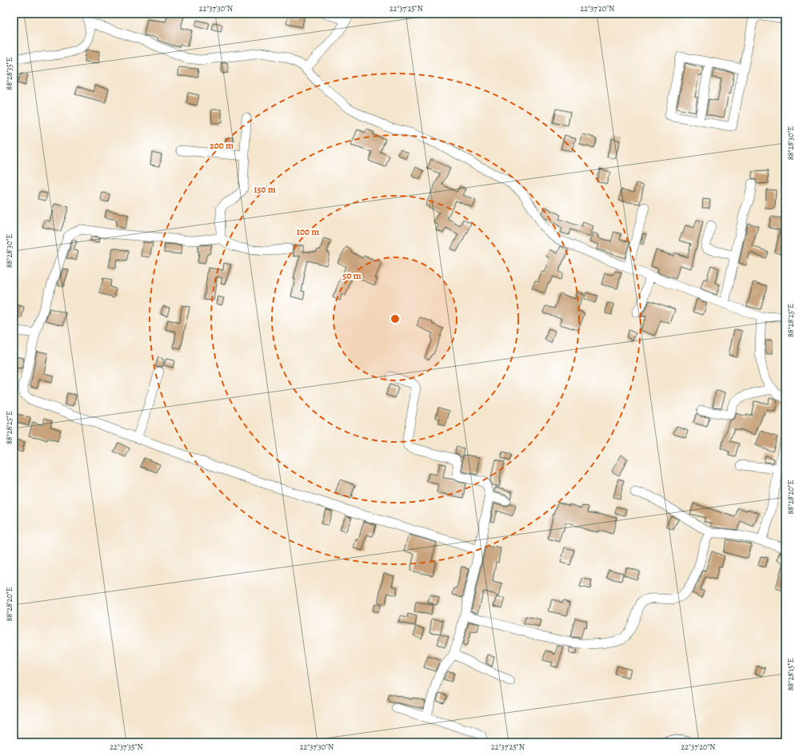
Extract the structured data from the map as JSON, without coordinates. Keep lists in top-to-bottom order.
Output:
{
  "coordinates": [
    "22°37'30\"N",
    "22°37'25\"N",
    "22°37'20\"N",
    "88°28'35\"E",
    "88°28'30\"E",
    "88°28'25\"E",
    "88°28'20\"E",
    "88°28'15\"E",
    "22°37'35\"N"
  ],
  "rings": [
    "200 m",
    "150 m",
    "100 m",
    "50 m"
  ]
}
